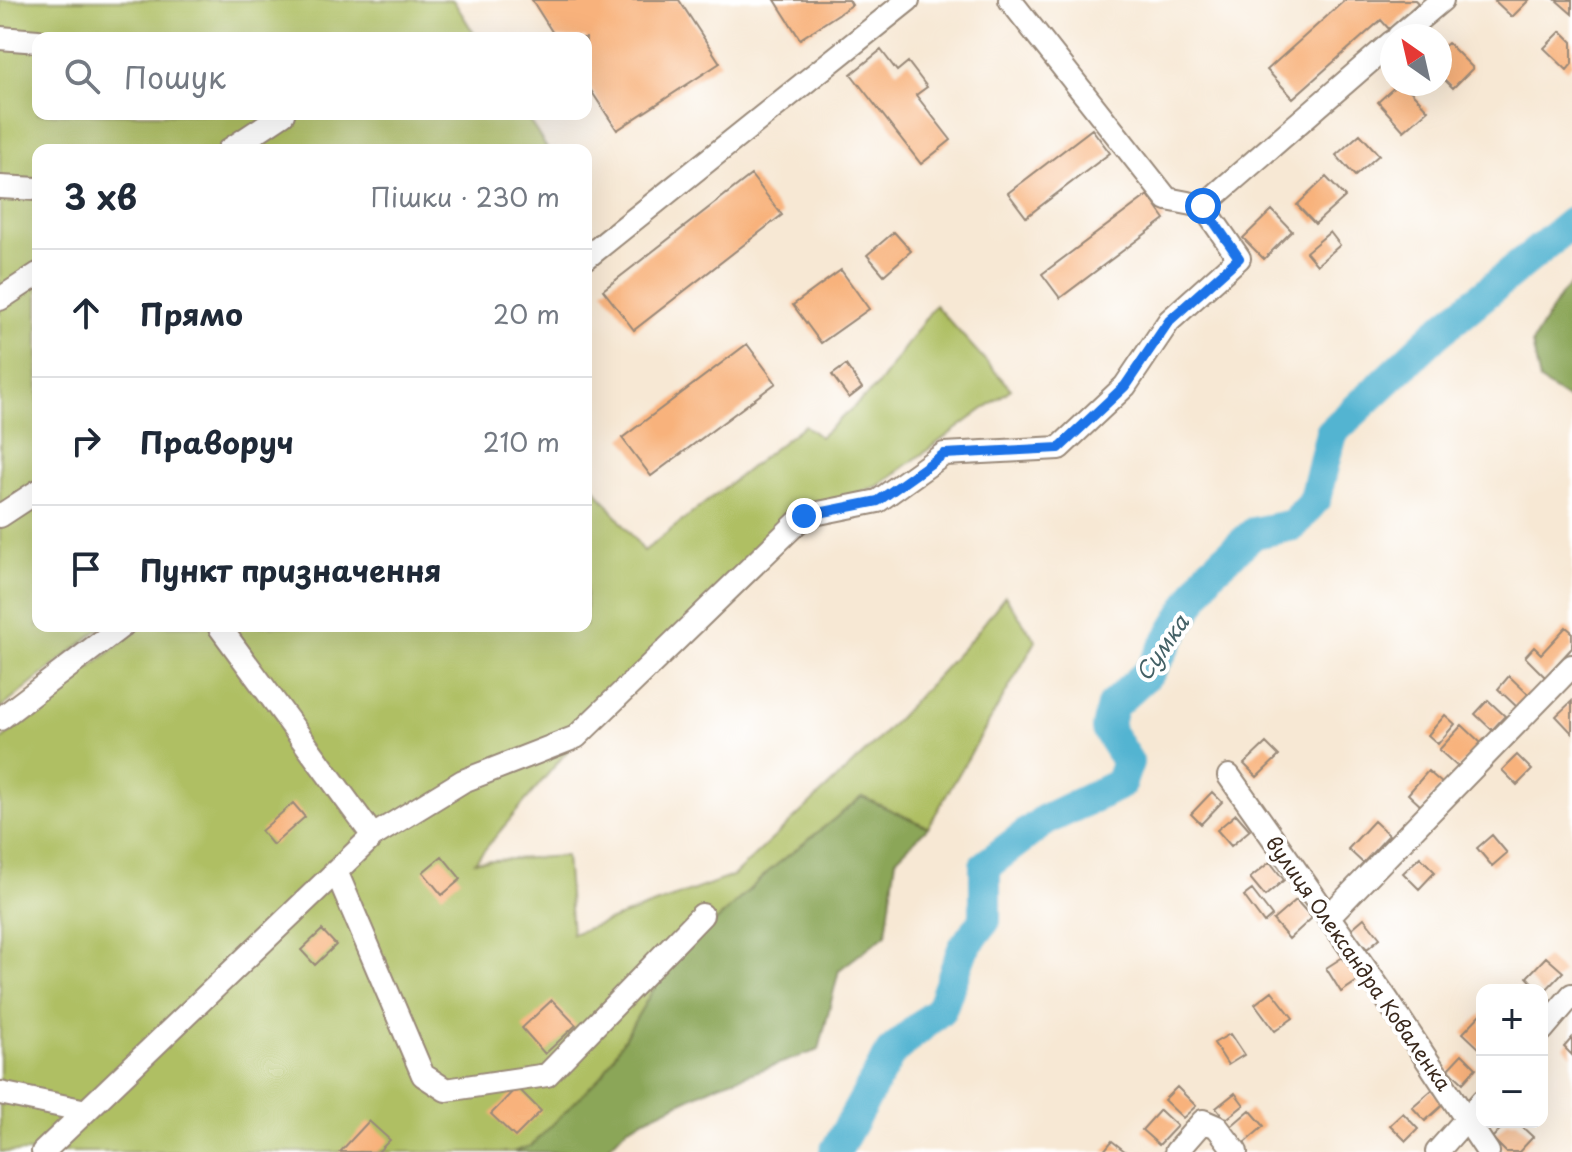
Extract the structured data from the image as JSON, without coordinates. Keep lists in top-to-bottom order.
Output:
{
  "streets": {
    "street": ["вулиця Олександра Коваленка"]
  },
  "water": ["Сумка"],
  "north": "top left",
  "page": {
    "search": "Пошук",
    "heading": ["3 хв", "Пішки · 230 m"],
    "list": [
      ["Прямо", "20 m"],
      ["Праворуч", "210 m"],
      "Пункт призначення"
    ],
    "map_buttons": ["+", "−"]
  }
}
